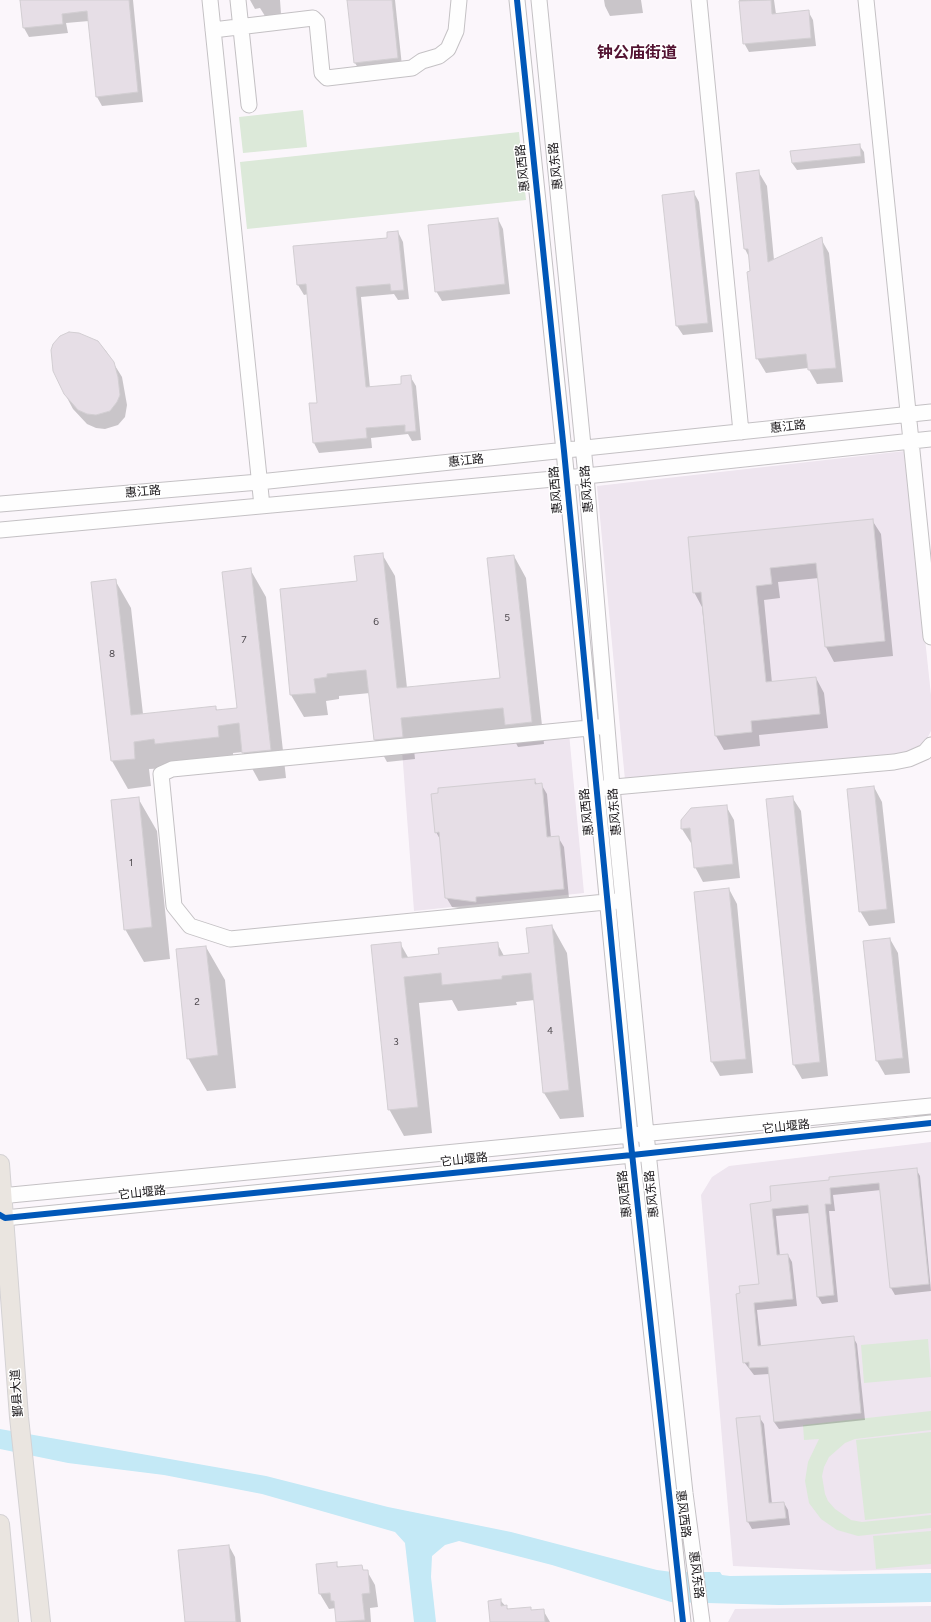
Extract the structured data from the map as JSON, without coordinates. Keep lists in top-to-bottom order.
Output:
{
  "streets": {
    "main road": ["鄞县大道"],
    "street": [
      "惠风东路",
      "惠风西路",
      "惠江路",
      "它山堰路"
    ]
  },
  "crossings": [
    ["惠风东路", "惠江路"],
    ["惠风东路", "它山堰路"],
    ["惠风西路", "惠江路"],
    ["惠风西路", "它山堰路"],
    ["它山堰路", "鄞县大道"]
  ],
  "districts": ["钟公庙街道"],
  "house_numbers": [
    "5",
    "6",
    "7",
    "8",
    "1",
    "2",
    "4",
    "3"
  ]
}
